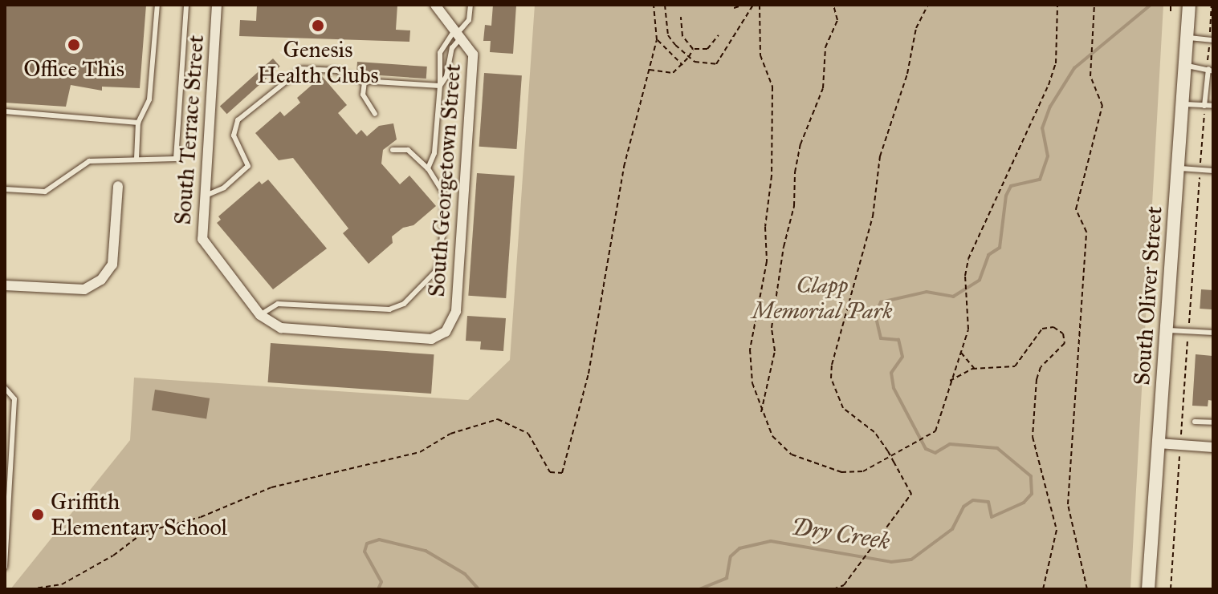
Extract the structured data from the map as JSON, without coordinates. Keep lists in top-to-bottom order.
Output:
{
  "streets": {
    "main road": ["South Oliver Street"],
    "street": ["South Terrace Street", "South Georgetown Street"]
  },
  "crossings": [
    ["South Terrace Street", "South Georgetown Street"]
  ],
  "water": ["Dry Creek"],
  "parks": ["Clapp Memorial Park"],
  "places": ["Genesis Health Clubs", "Office This", "Griffith Elementary School"]
}
